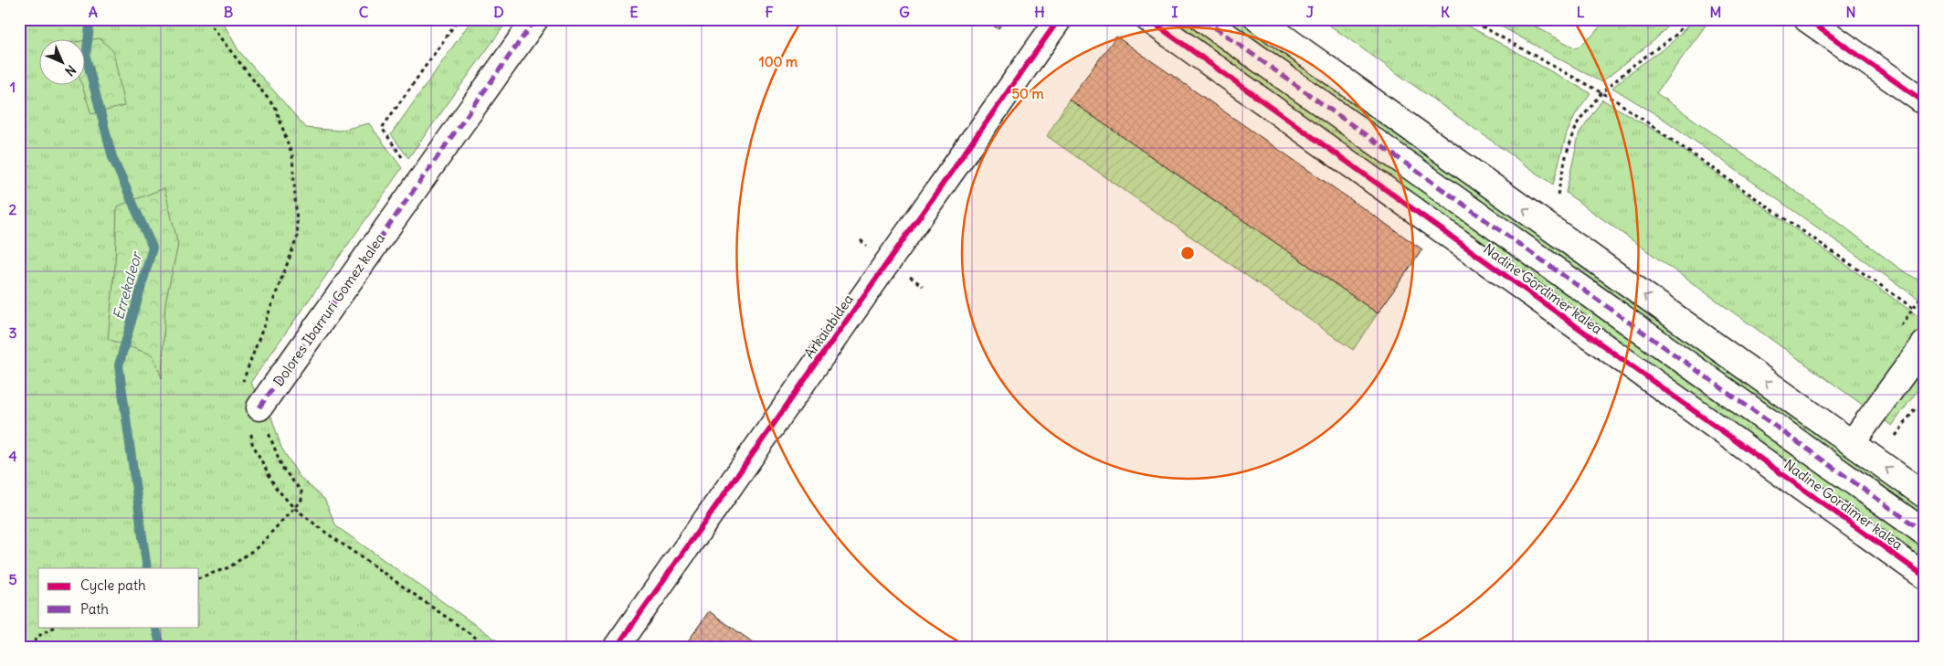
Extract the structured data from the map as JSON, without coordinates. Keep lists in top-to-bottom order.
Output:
{
  "streets": {
    "street": ["Nadine Gordimer kalea", "Dolores Ibarruri Gomez kalea", "Arkaiabidea"]
  },
  "water": ["Errekaleor"],
  "legend": ["Cycle path", "Path"],
  "north": "bottom right",
  "grid": {
    "columns": [
      "A",
      "B",
      "C",
      "D",
      "E",
      "F",
      "G",
      "H",
      "I",
      "J",
      "K",
      "L",
      "M",
      "N"
    ],
    "rows": [
      "1",
      "2",
      "3",
      "4",
      "5"
    ]
  },
  "rings": ["100 m", "50 m"]
}
